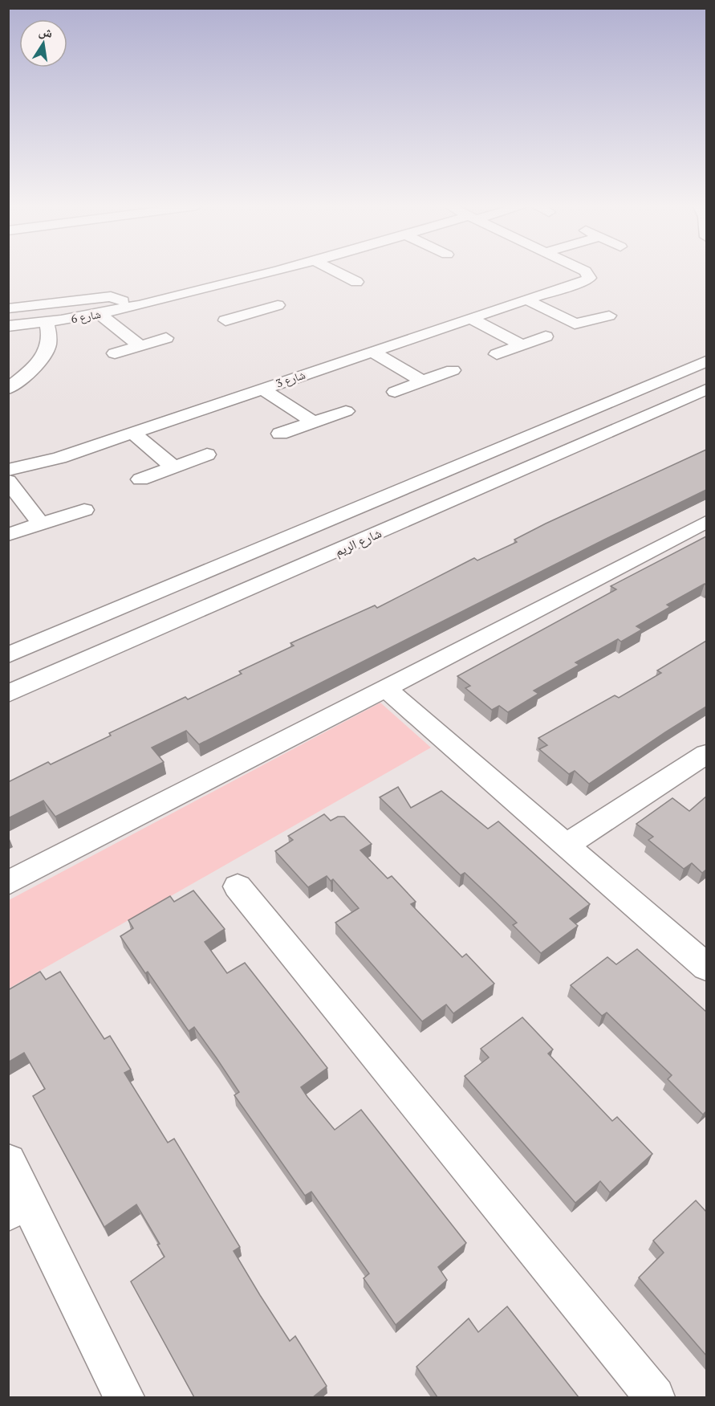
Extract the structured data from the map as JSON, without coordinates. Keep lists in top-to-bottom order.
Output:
{
  "streets": {
    "street": ["شارع 6", "شارع 3", "شارع الريم"]
  },
  "north": "top"
}
